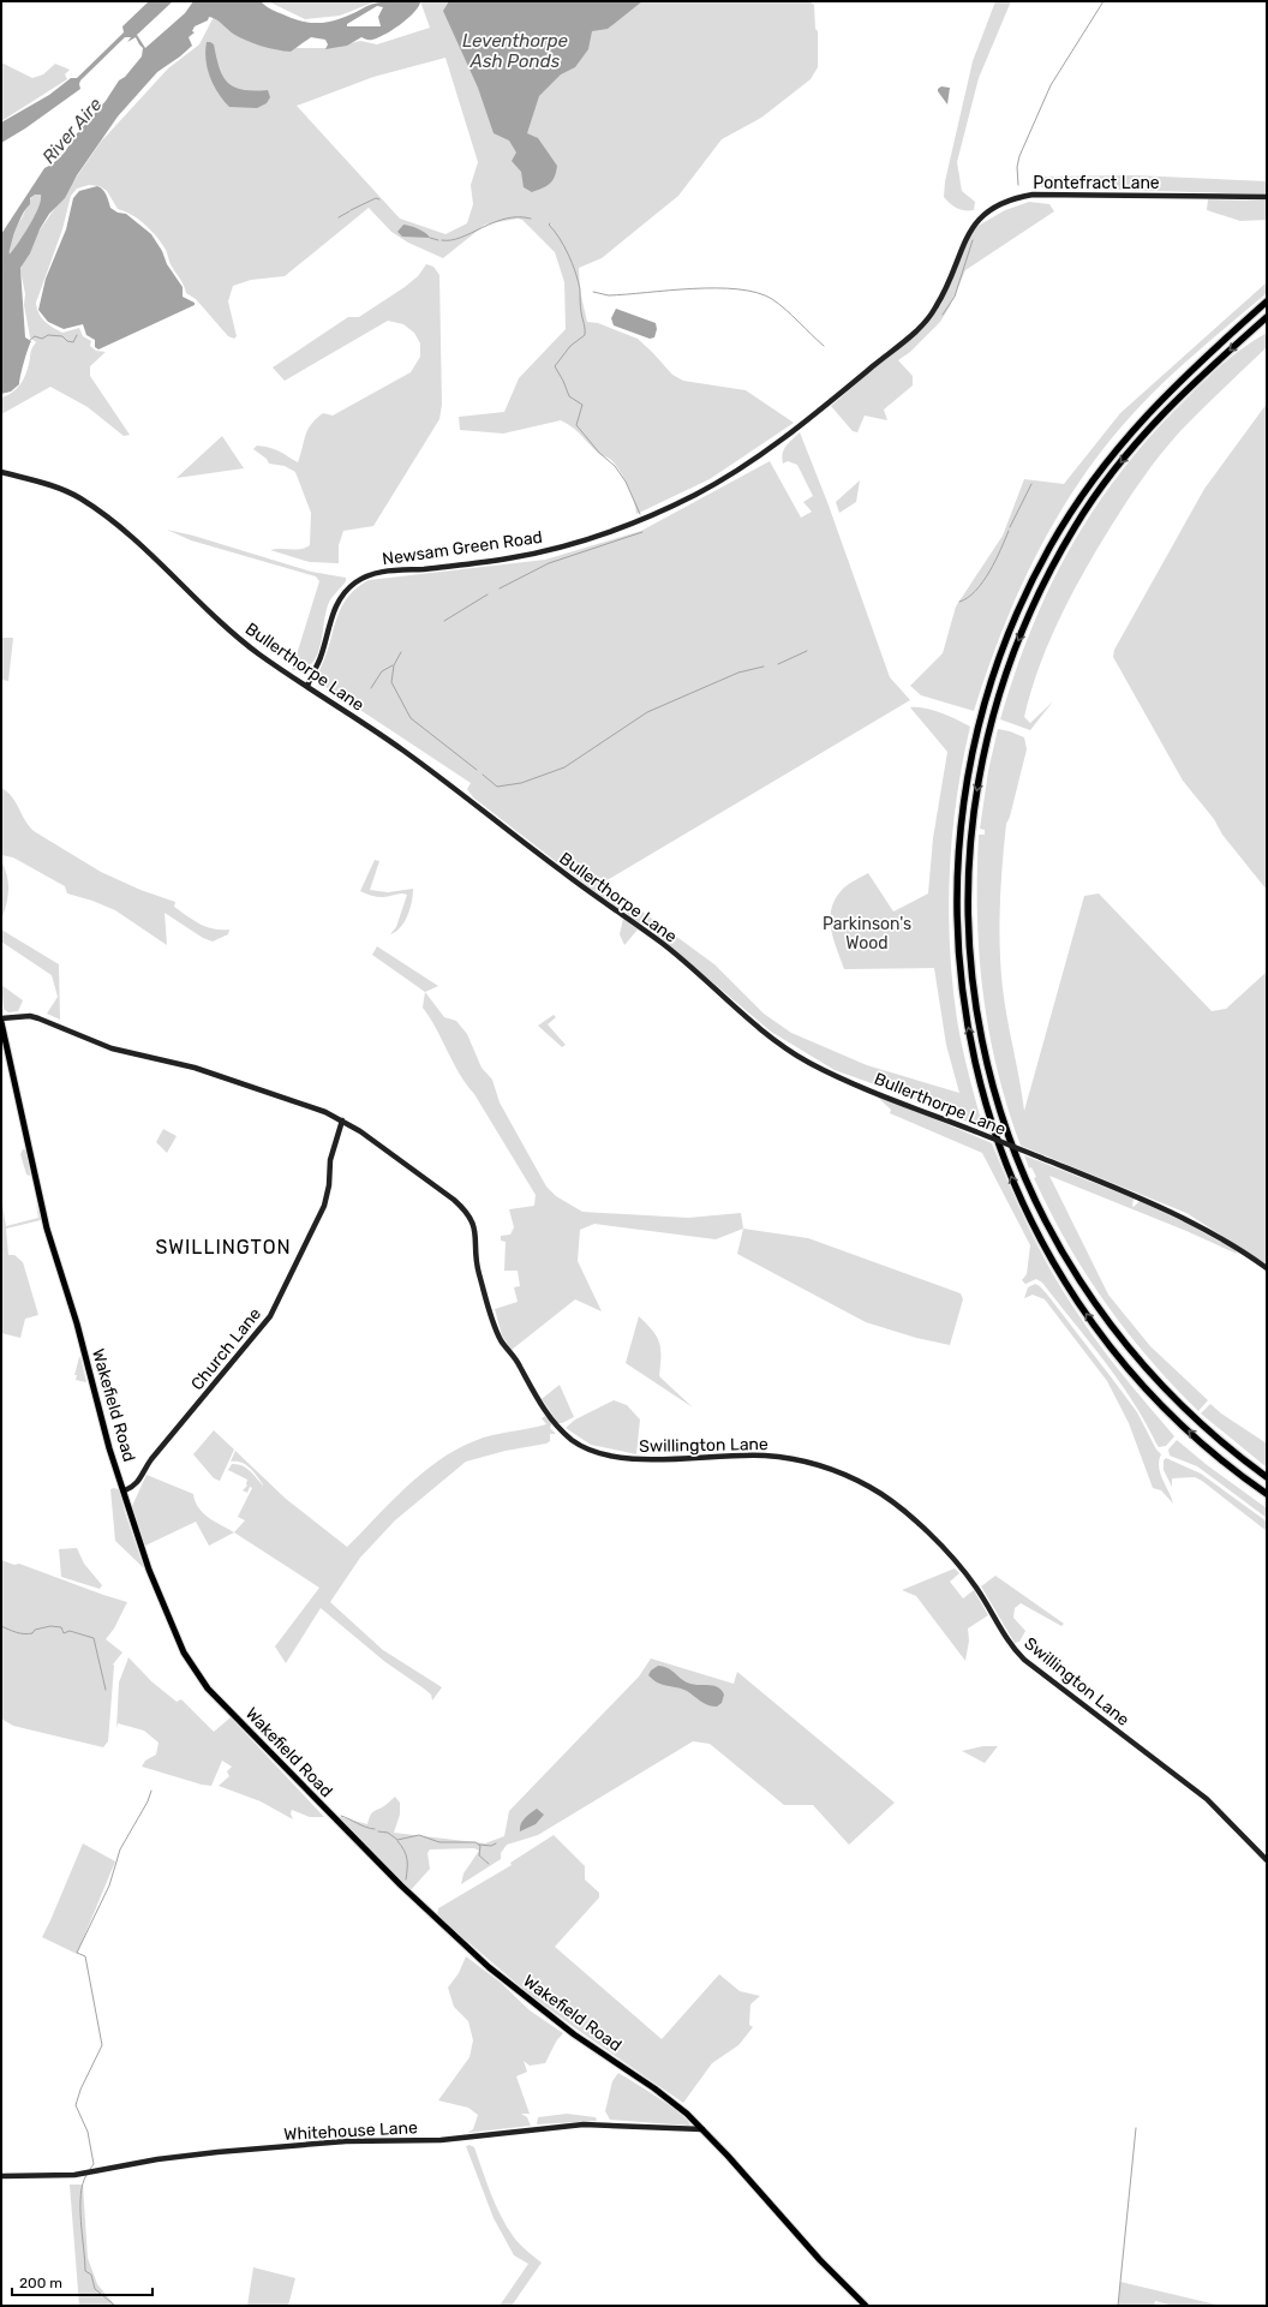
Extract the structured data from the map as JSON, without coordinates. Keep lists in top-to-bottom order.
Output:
{
  "streets": {
    "main road": ["Wakefield Road"],
    "street": [
      "Pontefract Lane",
      "Newsam Green Road",
      "Bullerthorpe Lane",
      "Church Lane",
      "Swillington Lane",
      "Whitehouse Lane"
    ]
  },
  "crossings": [
    ["Pontefract Lane", "Newsam Green Road"],
    ["Newsam Green Road", "Bullerthorpe Lane"],
    ["Church Lane", "Wakefield Road"],
    ["Church Lane", "Swillington Lane"],
    ["Wakefield Road", "Whitehouse Lane"]
  ],
  "districts": ["SWILLINGTON"],
  "water": ["Leventhorpe Ash Ponds", "River Aire"],
  "parks": ["Parkinson's Wood"],
  "scale_bar": "200 m"
}
